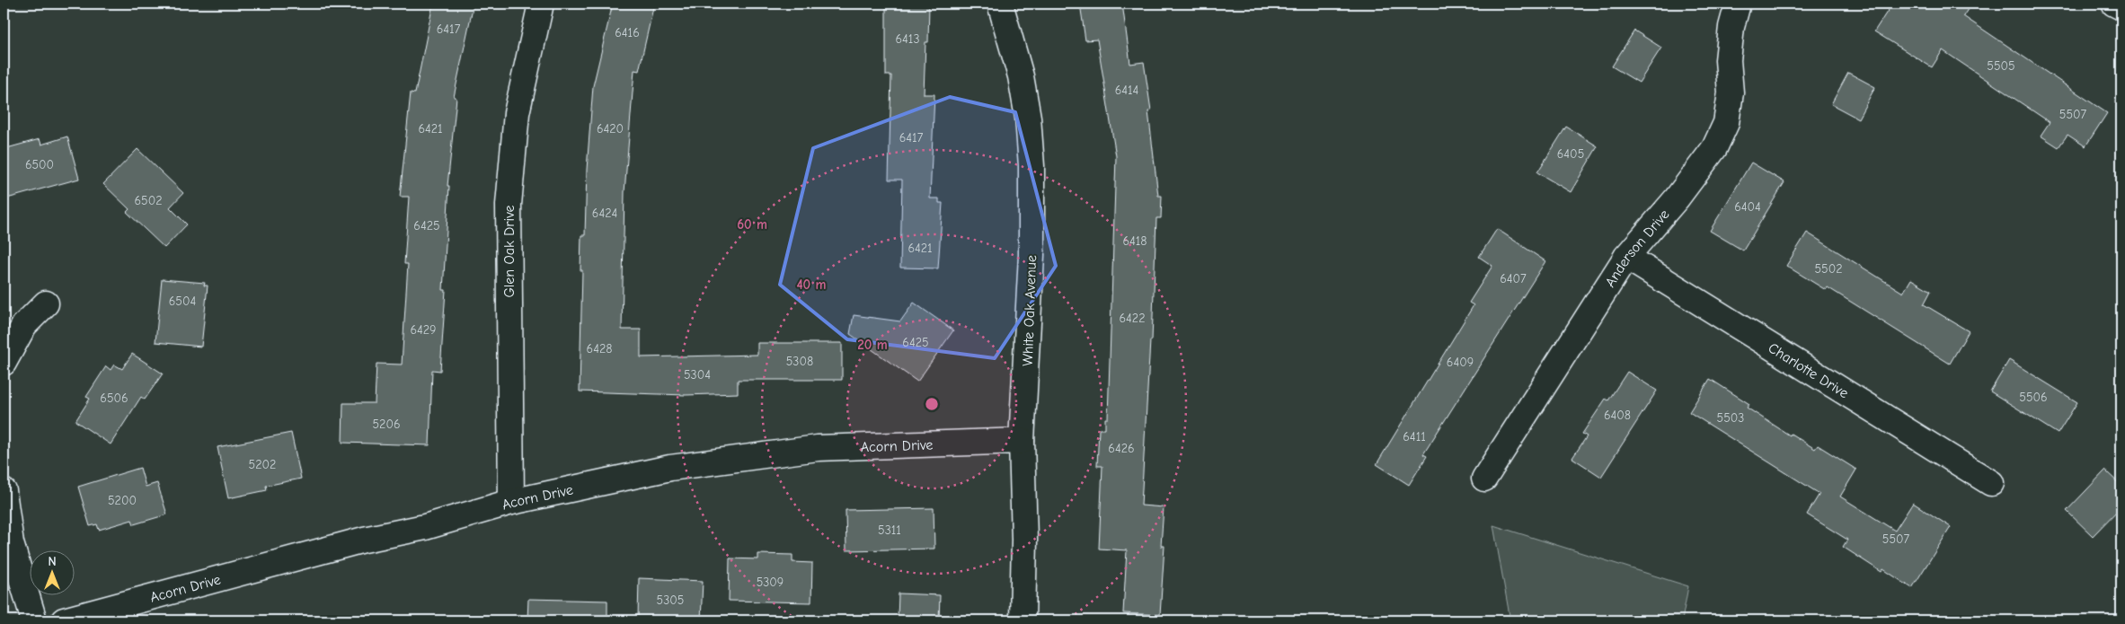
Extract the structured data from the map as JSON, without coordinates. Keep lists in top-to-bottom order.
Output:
{
  "streets": {
    "street": [
      "Anderson Drive",
      "Glen Oak Drive",
      "White Oak Avenue",
      "Charlotte Drive",
      "Acorn Drive"
    ]
  },
  "crossings": [
    ["Anderson Drive", "Charlotte Drive"],
    ["Glen Oak Drive", "Acorn Drive"],
    ["White Oak Avenue", "Acorn Drive"]
  ],
  "house_numbers": [
    "6417",
    "6416",
    "6413",
    "5505",
    "6414",
    "5507",
    "6421",
    "6420",
    "6417",
    "6405",
    "6500",
    "6502",
    "6404",
    "6424",
    "6425",
    "6418",
    "6421",
    "5502",
    "6407",
    "6504",
    "6422",
    "6429",
    "6425",
    "6428",
    "5308",
    "6409",
    "5304",
    "5506",
    "6506",
    "6408",
    "5503",
    "5206",
    "6411",
    "6426",
    "5202",
    "5200",
    "5311",
    "5507",
    "5309",
    "5305"
  ],
  "north": "top",
  "rings": ["60 m", "40 m", "20 m"]
}
